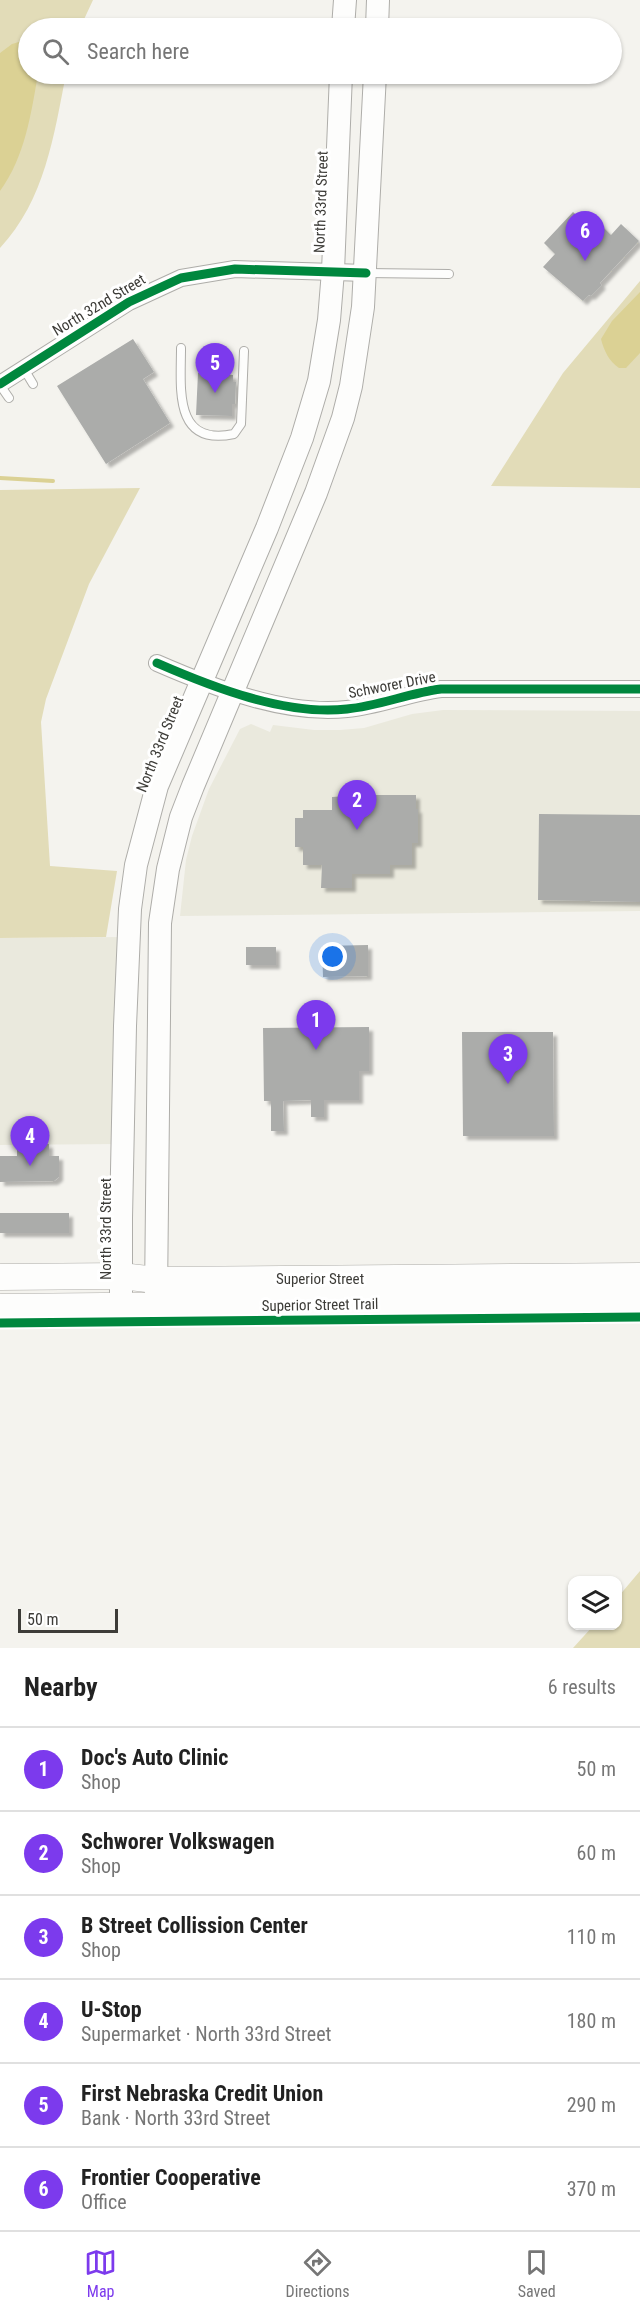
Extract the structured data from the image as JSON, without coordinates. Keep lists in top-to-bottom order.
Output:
{
  "streets": {
    "main road": ["North 33rd Street", "Superior Street"],
    "street": ["North 32nd Street", "Schworer Drive"],
    "cycle path": ["Superior Street Trail"]
  },
  "crossings": [
    ["North 33rd Street", "North 32nd Street"],
    ["North 33rd Street", "Schworer Drive"],
    ["North 33rd Street", "Superior Street"]
  ],
  "scale_bar": "50 m",
  "page": {
    "search": "Search here",
    "pins": [
      "6",
      "5",
      "2",
      "1",
      "3",
      "4"
    ],
    "scale": "50 m",
    "heading": ["Nearby", "6 results"],
    "list": [
      {
        "mark": "1",
        "name": "Doc's Auto Clinic",
        "note": "Shop",
        "value": "50 m"
      },
      {
        "mark": "2",
        "name": "Schworer Volkswagen",
        "note": "Shop",
        "value": "60 m"
      },
      {
        "mark": "3",
        "name": "B Street Collission Center",
        "note": "Shop",
        "value": "110 m"
      },
      {
        "mark": "4",
        "name": "U-Stop",
        "note": "Supermarket · North 33rd Street",
        "value": "180 m"
      },
      {
        "mark": "5",
        "name": "First Nebraska Credit Union",
        "note": "Bank · North 33rd Street",
        "value": "290 m"
      },
      {
        "mark": "6",
        "name": "Frontier Cooperative",
        "note": "Office",
        "value": "370 m"
      }
    ],
    "nav": ["Map", "Directions", "Saved"]
  }
}
